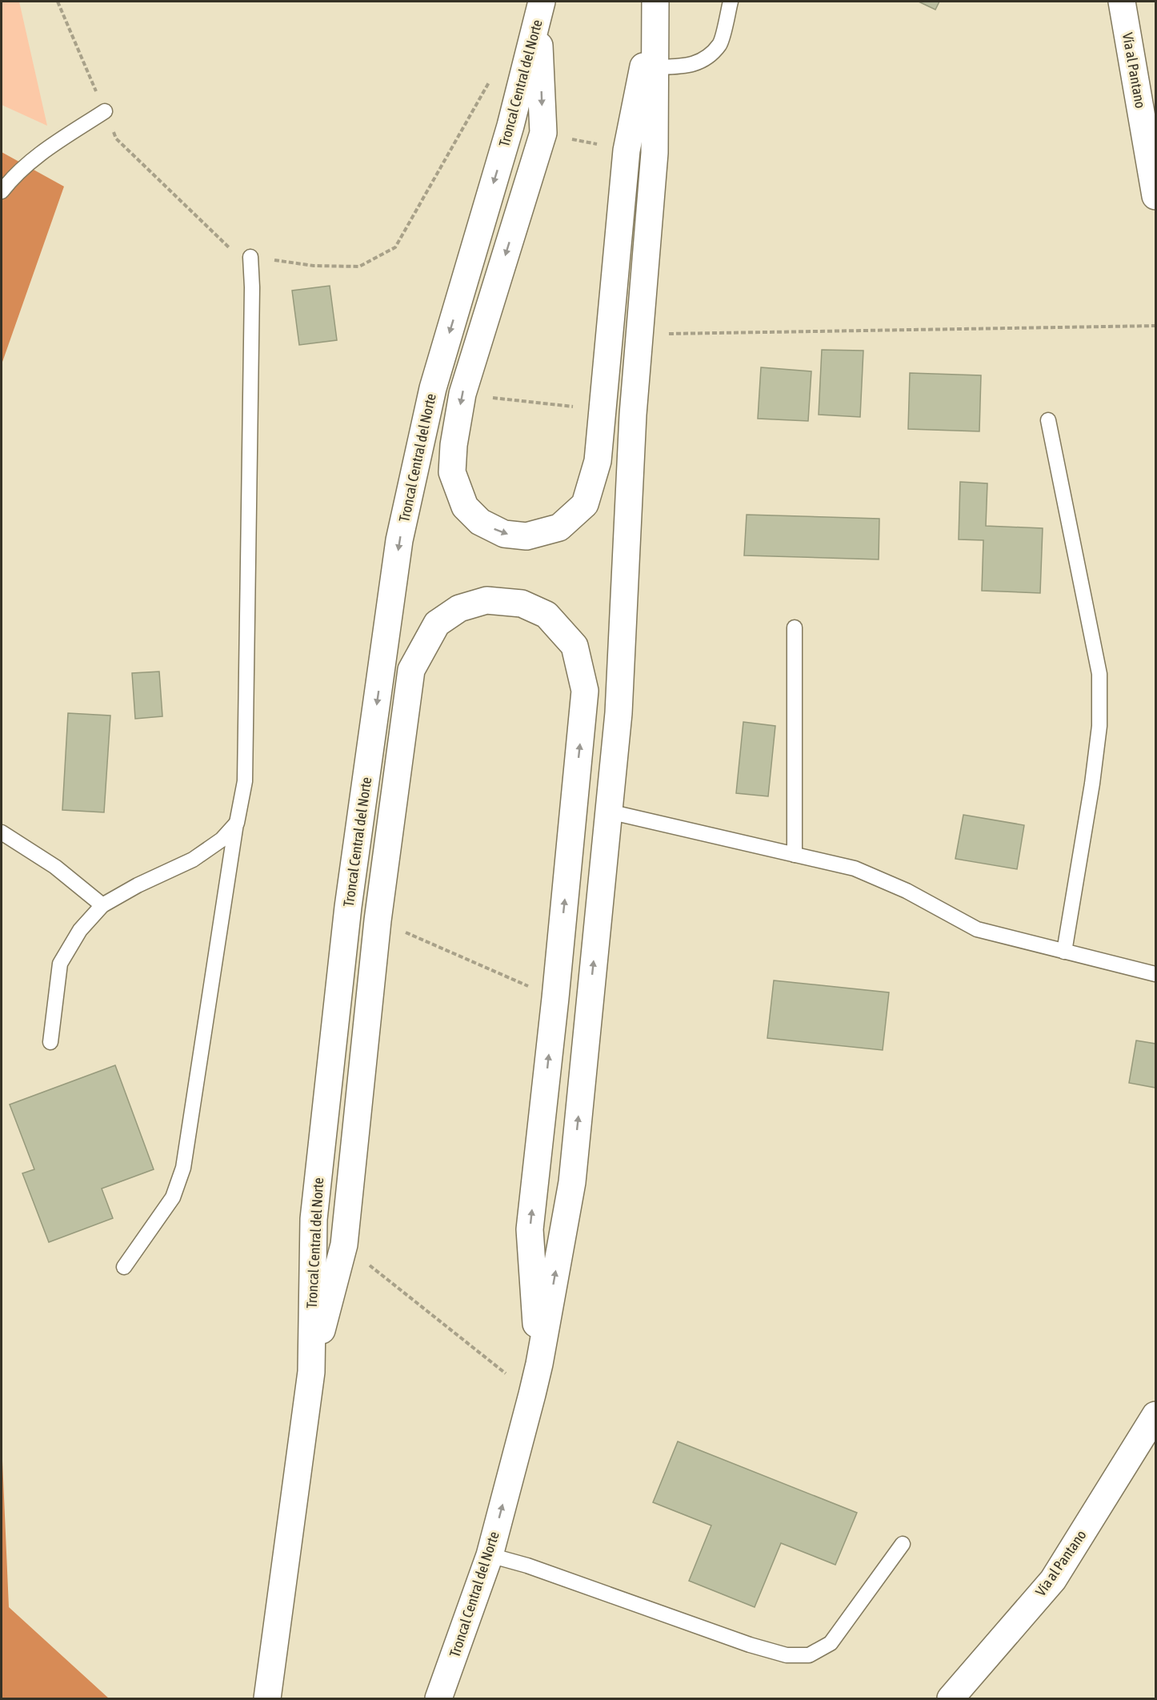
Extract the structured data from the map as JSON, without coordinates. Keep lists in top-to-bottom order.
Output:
{
  "streets": {
    "main road": ["Vía al Pantano", "Troncal Central del Norte"]
  }
}
